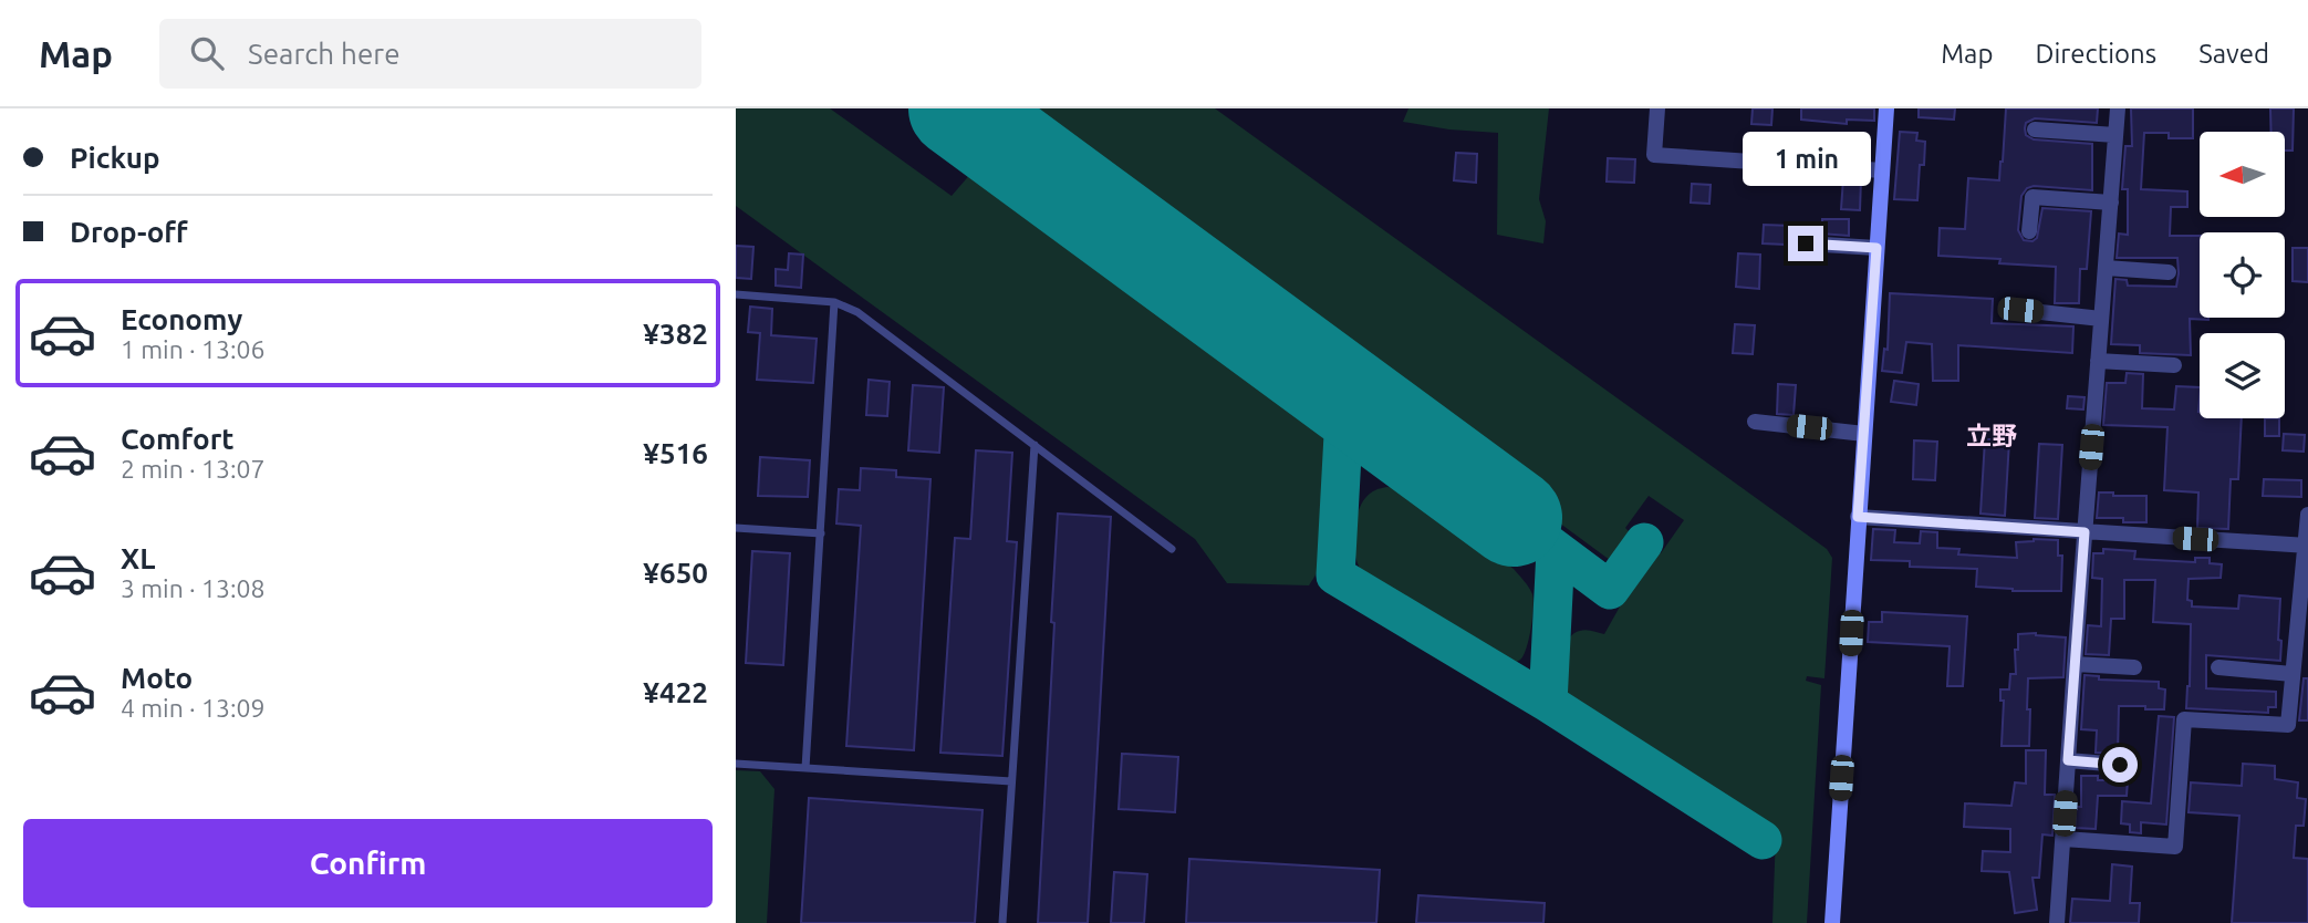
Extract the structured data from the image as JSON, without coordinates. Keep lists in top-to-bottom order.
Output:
{
  "districts": ["立野"],
  "north": "left",
  "page": {
    "header": "Map",
    "search": "Search here",
    "nav": ["Map", "Directions", "Saved"],
    "banner": ["Pickup", "Drop-off"],
    "bubble": "1 min",
    "list": [
      {
        "name": "Economy",
        "note": "1 min · 13:06",
        "value": "¥382"
      },
      {
        "name": "Comfort",
        "note": "2 min · 13:07",
        "value": "¥516"
      },
      {
        "name": "XL",
        "note": "3 min · 13:08",
        "value": "¥650"
      },
      {
        "name": "Moto",
        "note": "4 min · 13:09",
        "value": "¥422"
      }
    ],
    "buttons": "Confirm"
  }
}
